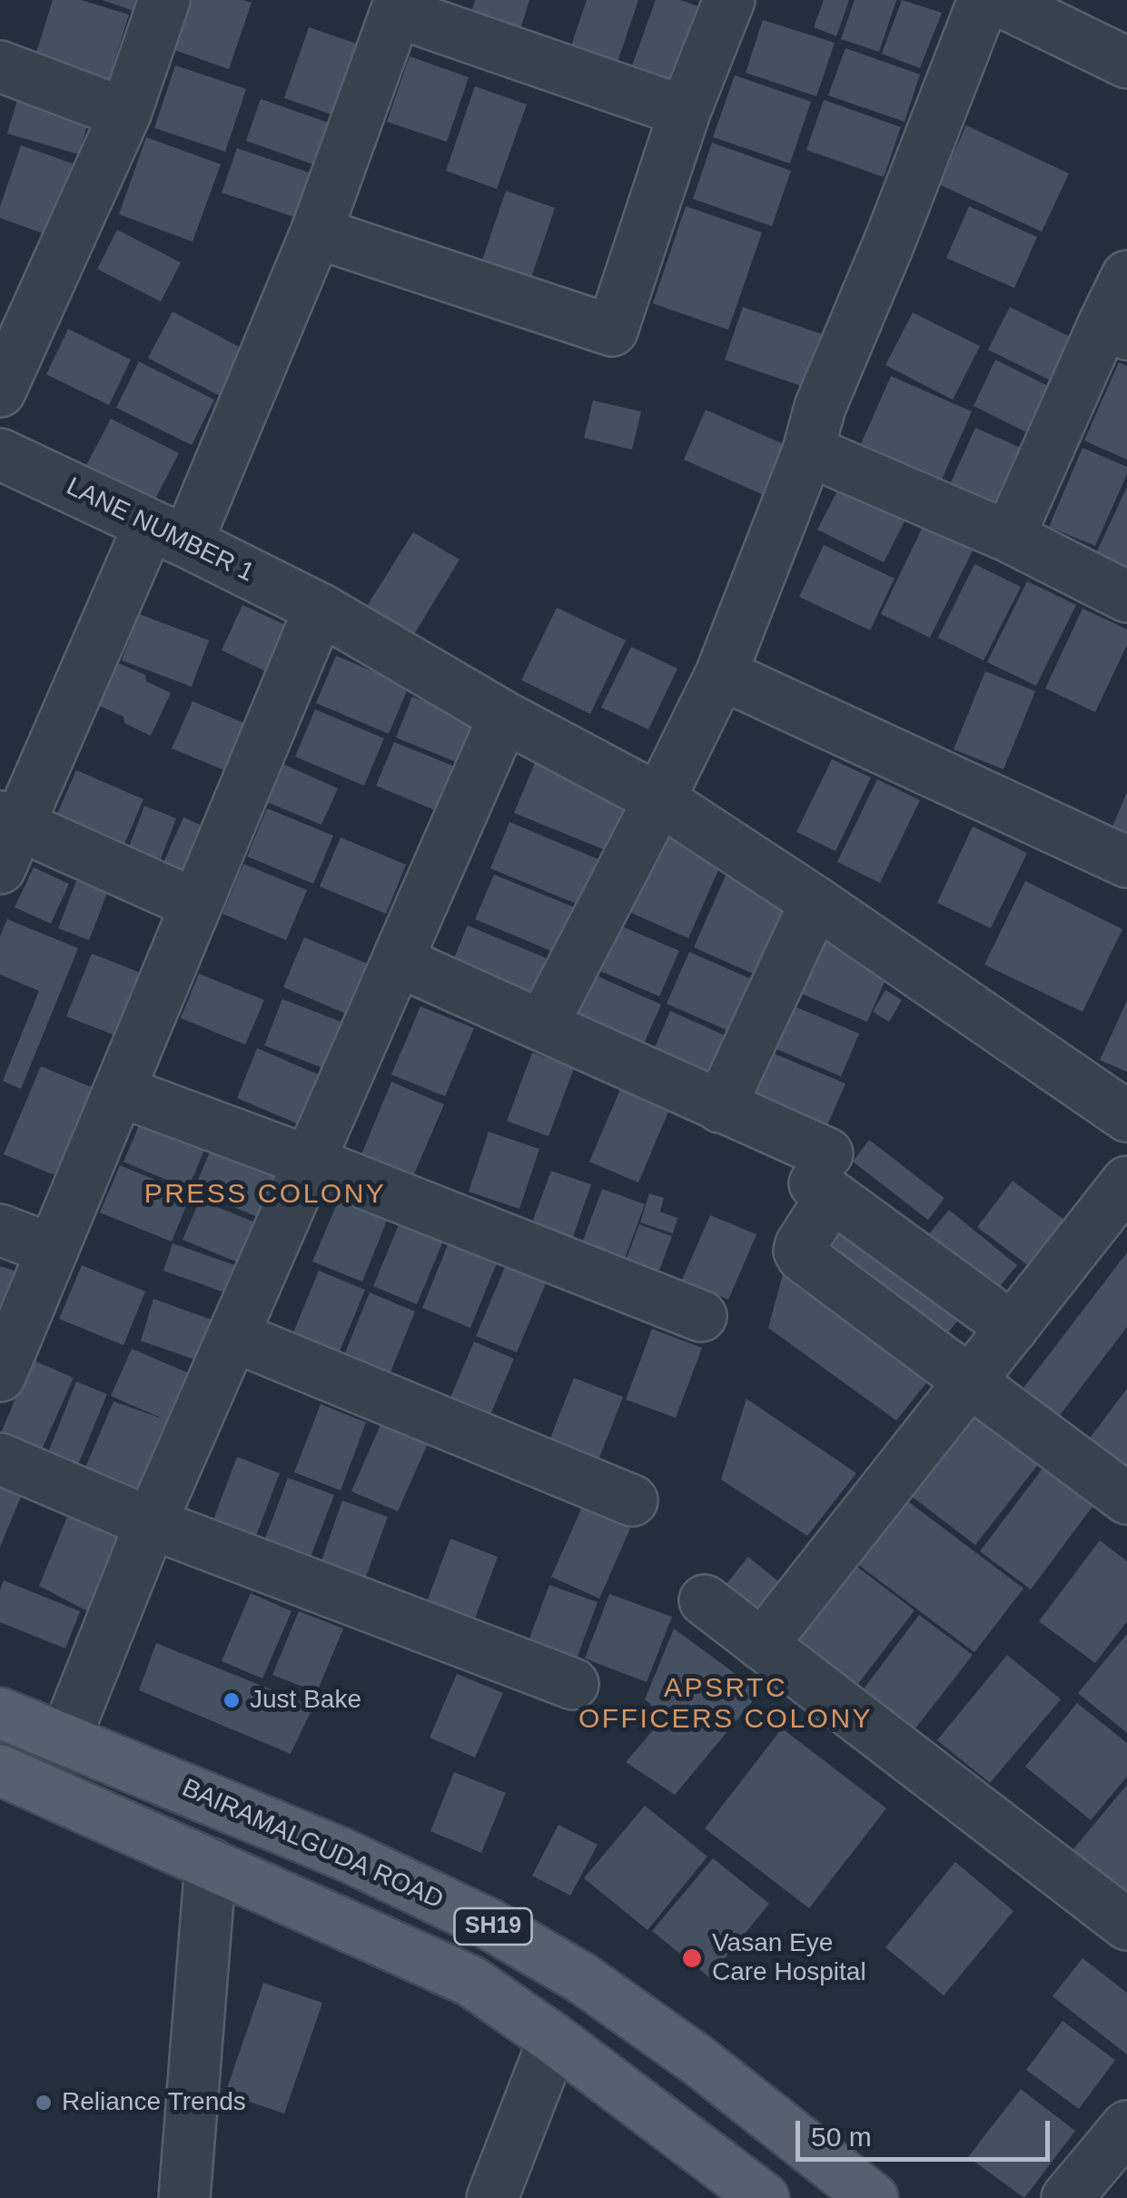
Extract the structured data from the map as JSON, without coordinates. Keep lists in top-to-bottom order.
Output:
{
  "streets": {
    "main road": ["BAIRAMALGUDA ROAD", "SH19"],
    "street": ["LANE NUMBER 1"]
  },
  "districts": ["PRESS COLONY", "APSRTC OFFICERS COLONY"],
  "places": ["Just Bake", "Vasan Eye Care Hospital", "Reliance Trends"],
  "scale_bar": "50 m"
}
